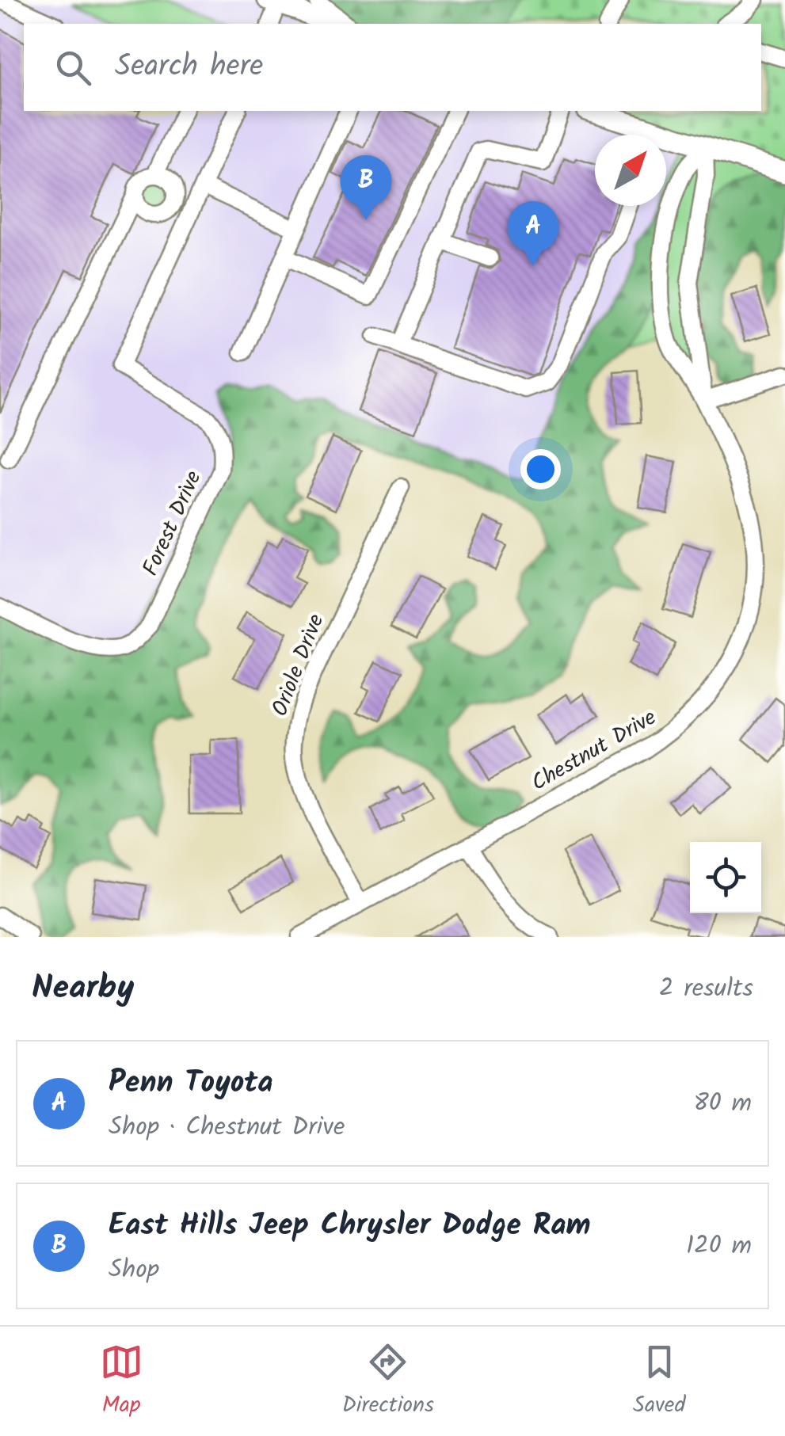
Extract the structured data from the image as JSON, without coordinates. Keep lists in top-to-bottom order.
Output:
{
  "streets": {
    "street": ["Forest Drive", "Oriole Drive", "Chestnut Drive"]
  },
  "crossings": [
    ["Oriole Drive", "Chestnut Drive"]
  ],
  "north": "top right",
  "page": {
    "search": "Search here",
    "pins": ["B", "A"],
    "heading": ["Nearby", "2 results"],
    "list": [
      {
        "mark": "A",
        "name": "Penn Toyota",
        "note": "Shop · Chestnut Drive",
        "value": "80 m"
      },
      {
        "mark": "B",
        "name": "East Hills Jeep Chrysler Dodge Ram",
        "note": "Shop",
        "value": "120 m"
      }
    ],
    "nav": ["Map", "Directions", "Saved"]
  }
}
